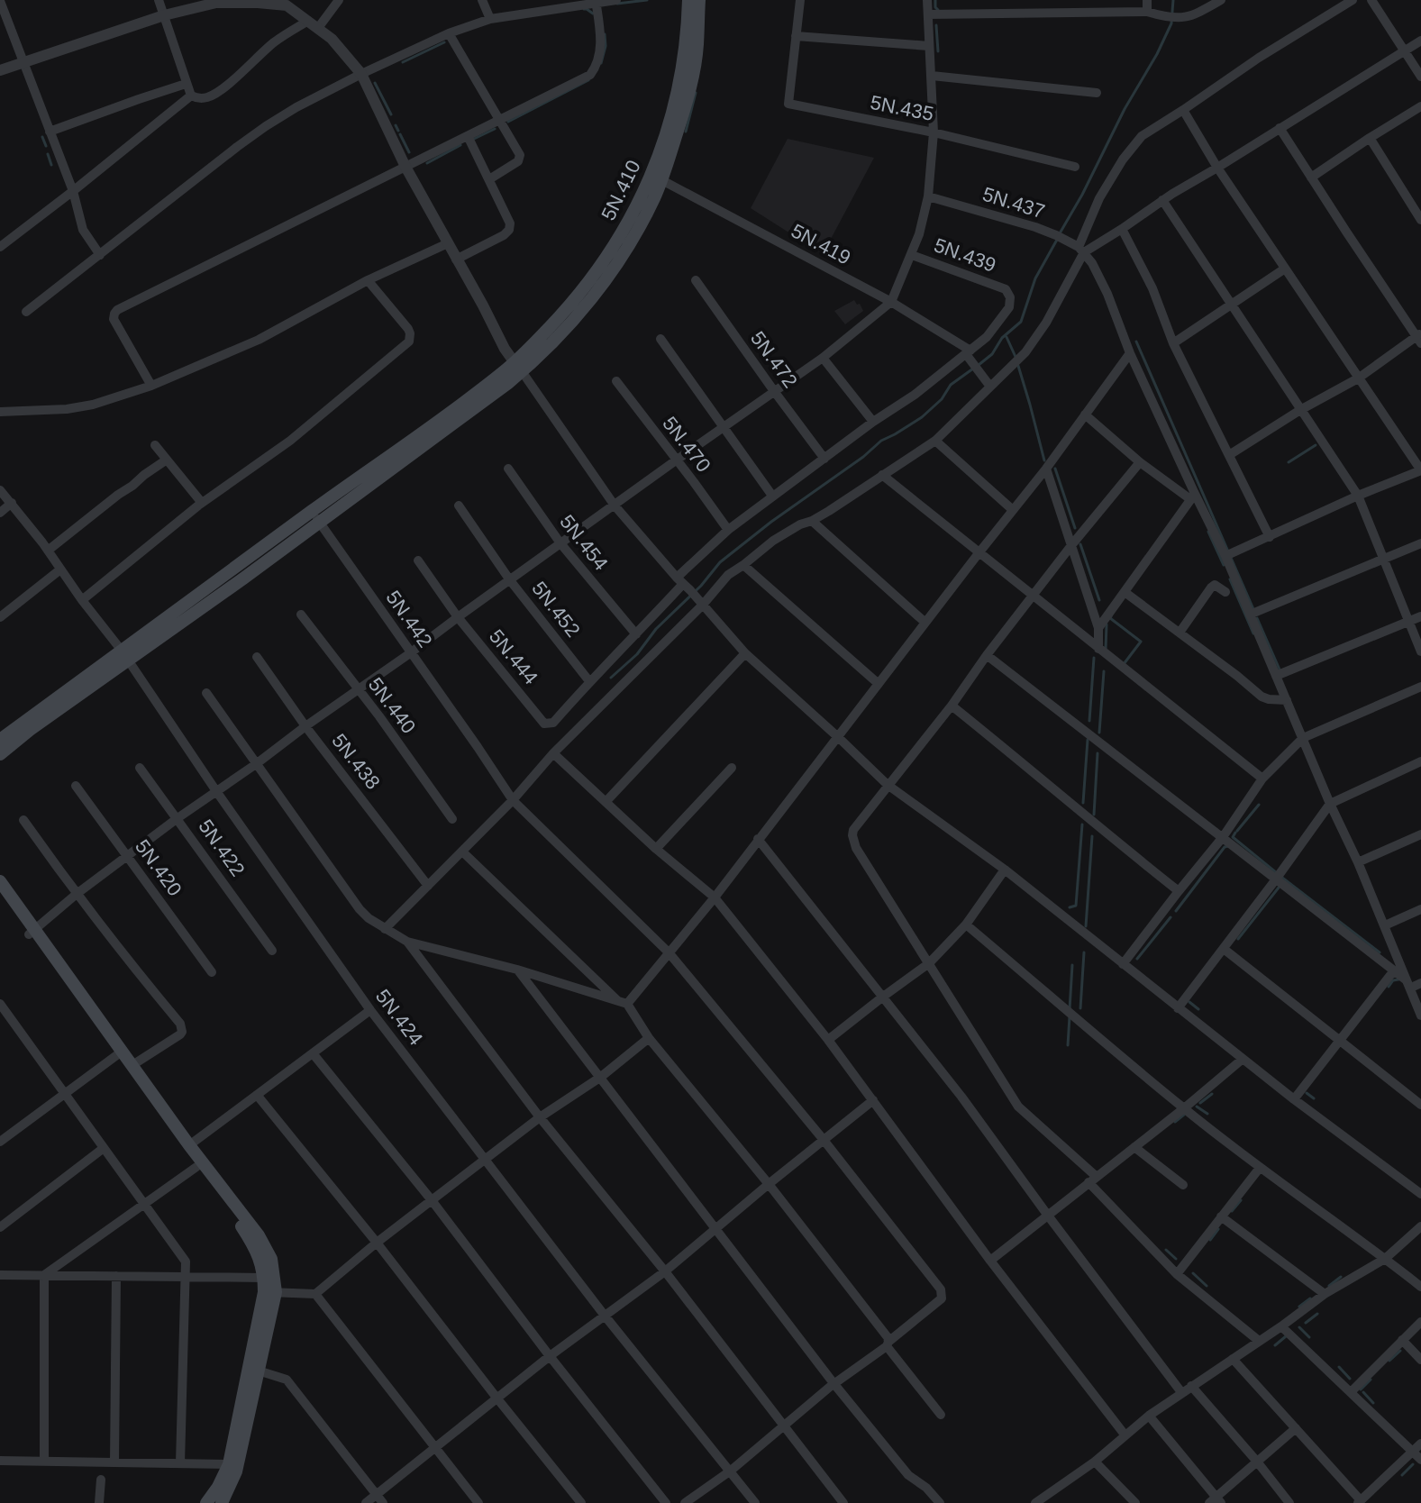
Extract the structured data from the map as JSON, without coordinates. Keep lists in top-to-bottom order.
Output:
{
  "streets": {
    "main road": ["5N.410"],
    "street": [
      "5N.435",
      "5N.437",
      "5N.419",
      "5N.439",
      "5N.472",
      "5N.470",
      "5N.454",
      "5N.452",
      "5N.442",
      "5N.444",
      "5N.440",
      "5N.438",
      "5N.422",
      "5N.420",
      "5N.424"
    ]
  },
  "crossings": [
    ["5N.410", "5N.419"],
    ["5N.410", "5N.442"],
    ["5N.410", "5N.424"],
    ["5N.419", "5N.439"],
    ["5N.452", "5N.444"]
  ]
}
